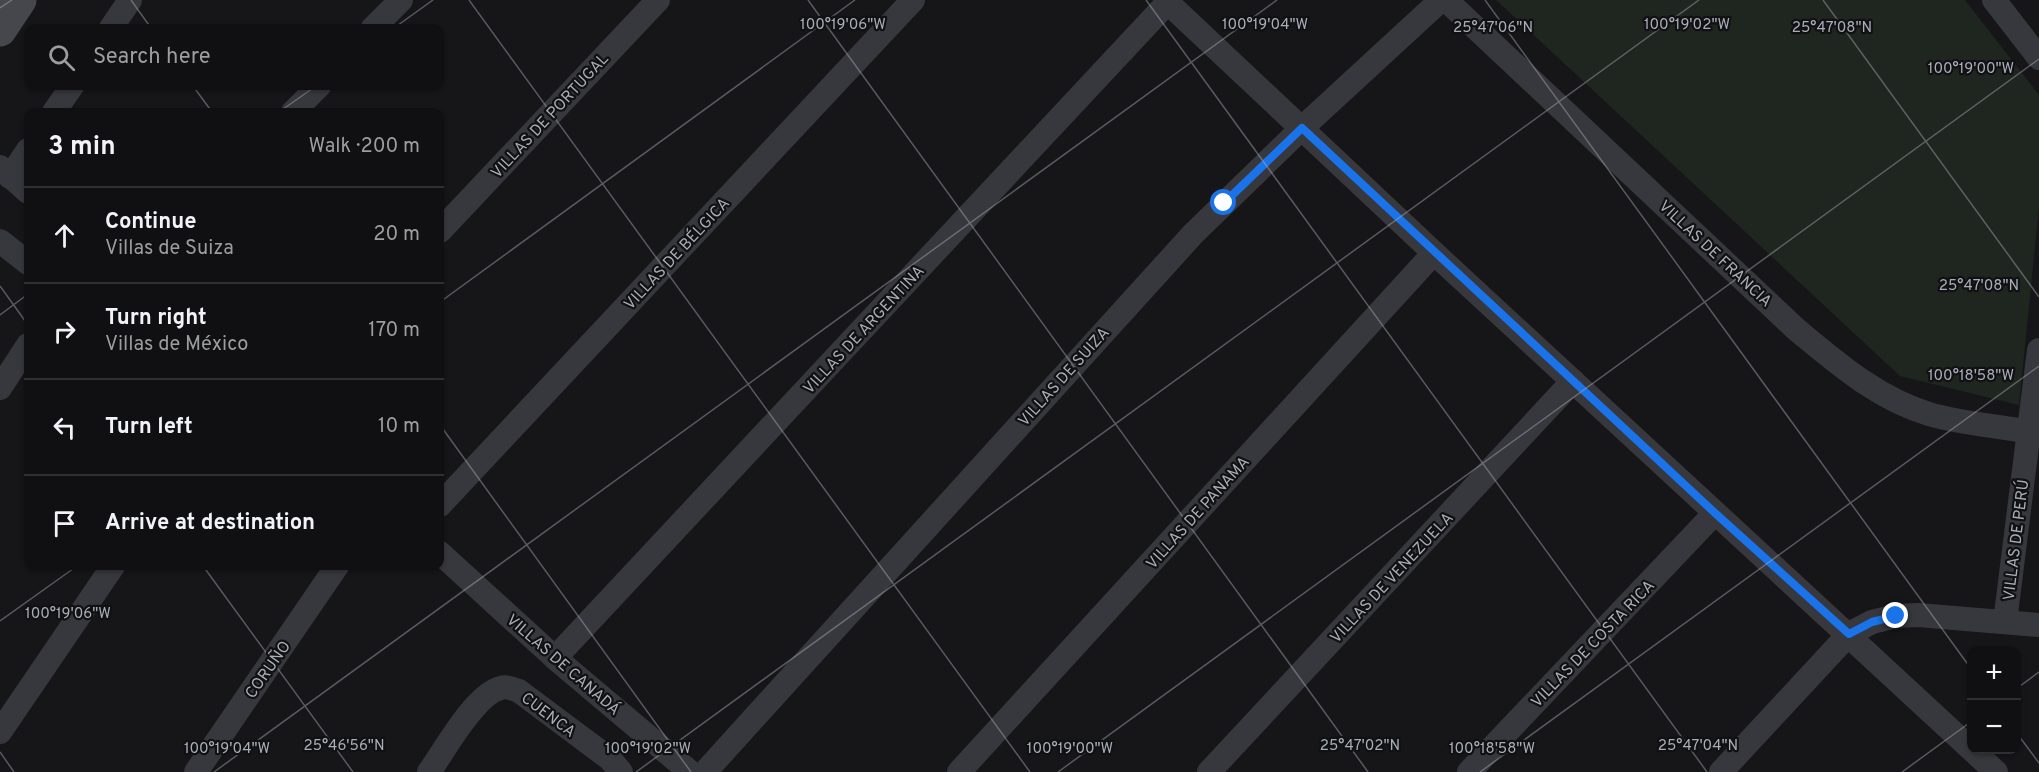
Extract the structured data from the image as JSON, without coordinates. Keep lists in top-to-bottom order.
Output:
{
  "streets": {
    "street": [
      "VILLAS DE PORTUGAL",
      "VILLAS DE BÉLGICA",
      "VILLAS DE FRANCIA",
      "VILLAS DE ARGENTINA",
      "VILLAS DE SUIZA",
      "VILLAS DE PANAMA",
      "VILLAS DE PERÚ",
      "VILLAS DE VENEZUELA",
      "VILLAS DE COSTA RICA",
      "VILLAS DE CANADÁ",
      "CORUÑO",
      "CUENCA"
    ]
  },
  "crossings": [
    ["VILLAS DE FRANCIA", "VILLAS DE PERÚ"],
    ["VILLAS DE ARGENTINA", "VILLAS DE CANADÁ"]
  ],
  "page": {
    "search": "Search here",
    "heading": ["3 min", "Walk · 200 m"],
    "list": [
      ["Continue", "Villas de Suiza", "20 m"],
      ["Turn right", "Villas de México", "170 m"],
      ["Turn left", "10 m"],
      "Arrive at destination"
    ],
    "map_buttons": ["+", "−"]
  },
  "coordinates": [
    "100°19'06\"W",
    "100°19'04\"W",
    "100°19'02\"W",
    "25°47'06\"N",
    "25°47'08\"N",
    "100°19'00\"W",
    "100°18'58\"W",
    "25°46'56\"N",
    "25°47'02\"N",
    "25°47'04\"N"
  ]
}
